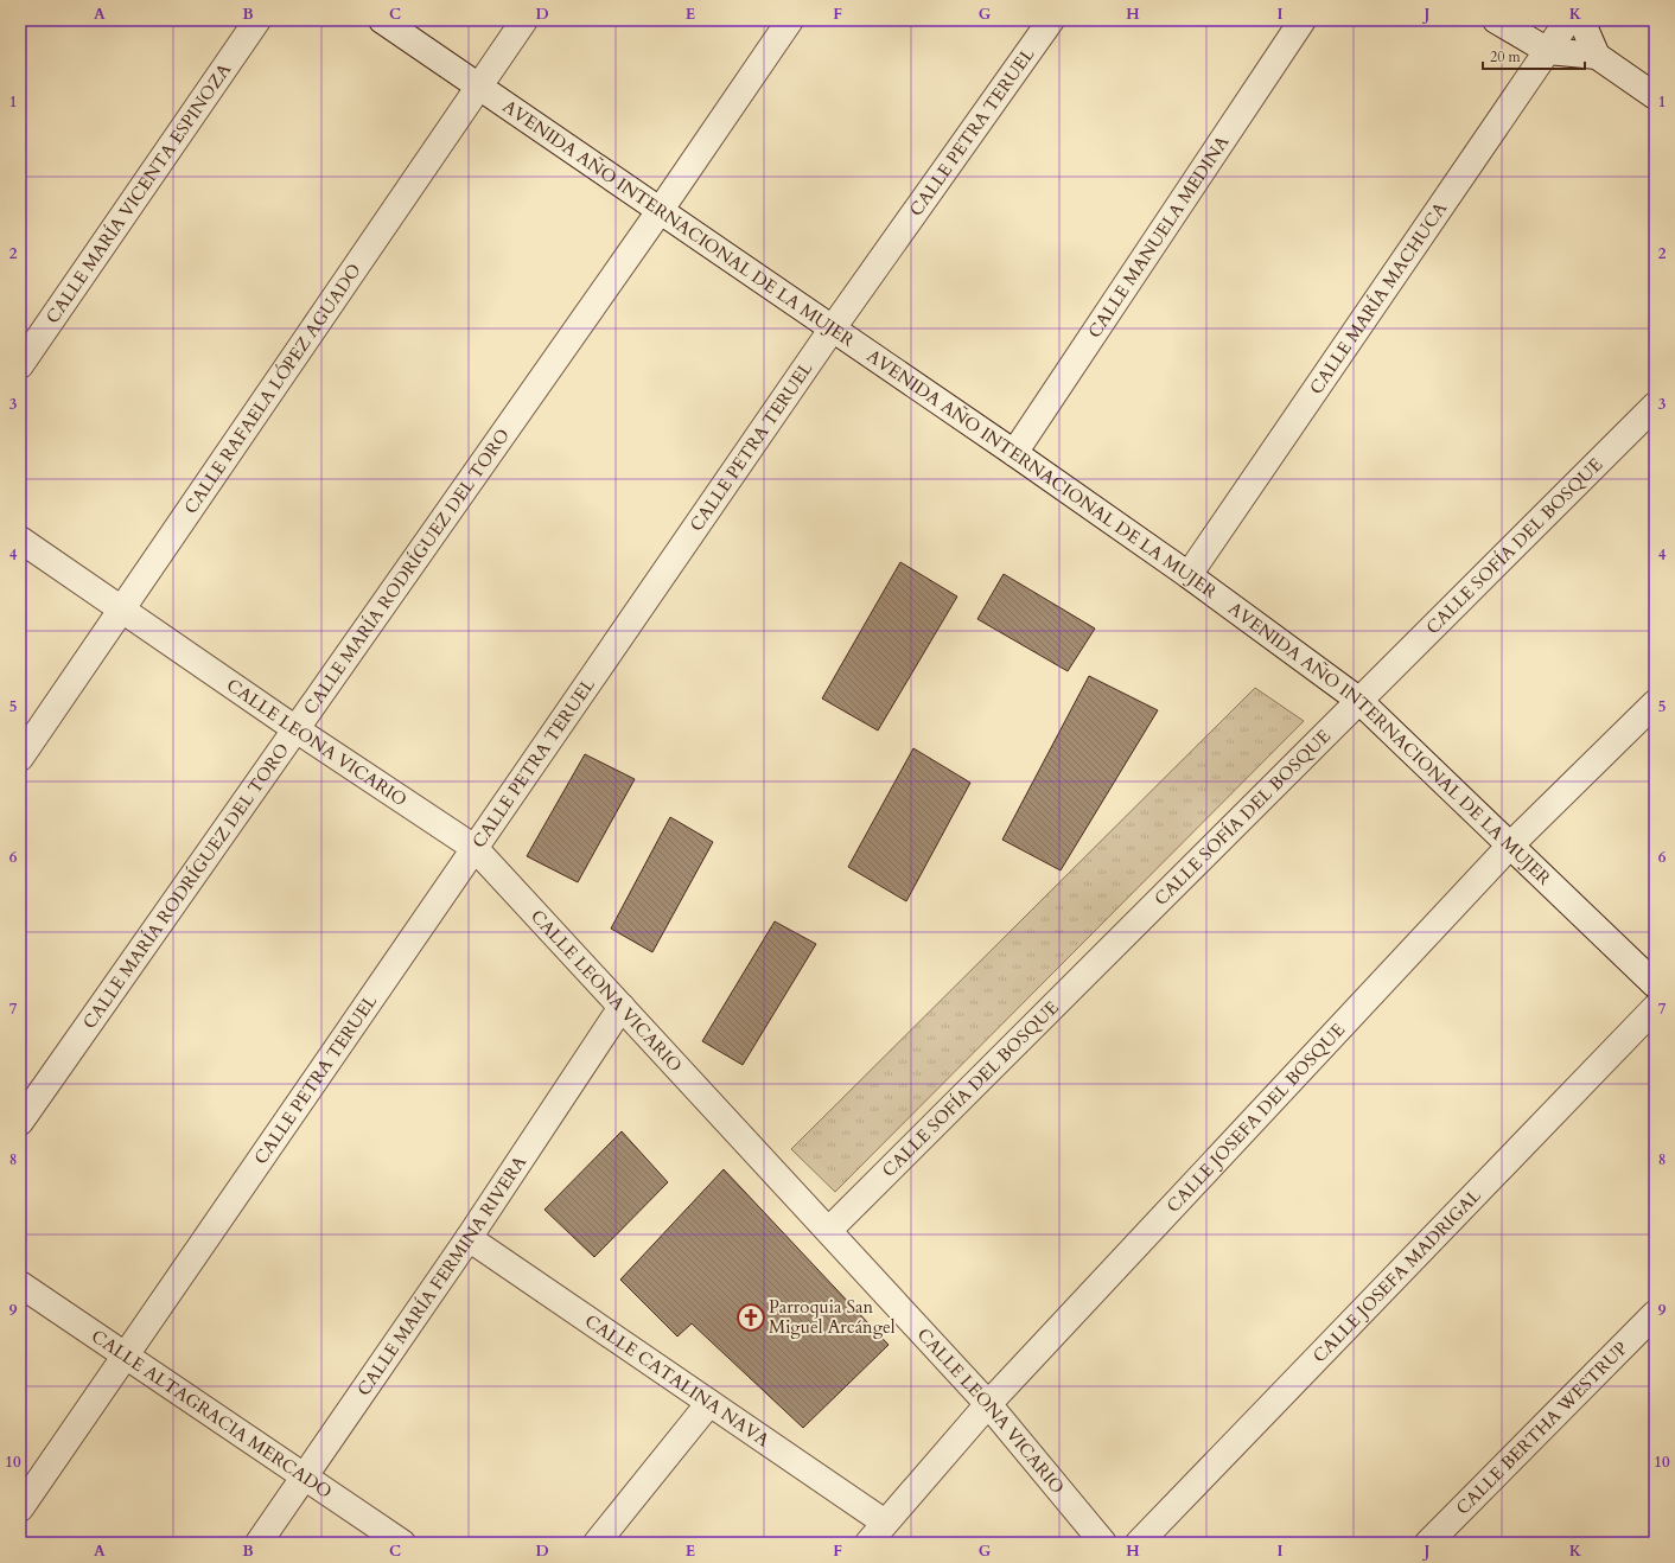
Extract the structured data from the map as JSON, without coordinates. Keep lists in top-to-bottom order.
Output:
{
  "streets": {
    "street": [
      "CALLE PETRA TERUEL",
      "CALLE MARÍA VICENTA ESPINOZA",
      "AVENIDA AÑO INTERNACIONAL DE LA MUJER",
      "CALLE MANUELA MEDINA",
      "CALLE MARÍA MACHUCA",
      "CALLE RAFAELA LÓPEZ AGUADO",
      "CALLE SOFÍA DEL BOSQUE",
      "CALLE MARÍA RODRÍGUEZ DEL TORO",
      "CALLE LEONA VICARIO",
      "CALLE JOSEFA DEL BOSQUE",
      "CALLE JOSEFA MADRIGAL",
      "CALLE MARÍA FERMINA RIVERA",
      "CALLE CATALINA NAVA",
      "CALLE ALTAGRACIA MERCADO",
      "CALLE BERTHA WESTRUP"
    ]
  },
  "crossings": [
    ["CALLE PETRA TERUEL", "AVENIDA AÑO INTERNACIONAL DE LA MUJER"],
    ["CALLE PETRA TERUEL", "CALLE LEONA VICARIO"],
    ["CALLE PETRA TERUEL", "CALLE ALTAGRACIA MERCADO"],
    ["AVENIDA AÑO INTERNACIONAL DE LA MUJER", "CALLE MANUELA MEDINA"],
    ["AVENIDA AÑO INTERNACIONAL DE LA MUJER", "CALLE MARÍA MACHUCA"],
    ["AVENIDA AÑO INTERNACIONAL DE LA MUJER", "CALLE RAFAELA LÓPEZ AGUADO"],
    ["AVENIDA AÑO INTERNACIONAL DE LA MUJER", "CALLE SOFÍA DEL BOSQUE"],
    ["AVENIDA AÑO INTERNACIONAL DE LA MUJER", "CALLE MARÍA RODRÍGUEZ DEL TORO"],
    ["AVENIDA AÑO INTERNACIONAL DE LA MUJER", "CALLE JOSEFA DEL BOSQUE"],
    ["CALLE RAFAELA LÓPEZ AGUADO", "CALLE LEONA VICARIO"],
    ["CALLE SOFÍA DEL BOSQUE", "CALLE LEONA VICARIO"],
    ["CALLE MARÍA RODRÍGUEZ DEL TORO", "CALLE LEONA VICARIO"],
    ["CALLE LEONA VICARIO", "CALLE JOSEFA DEL BOSQUE"],
    ["CALLE LEONA VICARIO", "CALLE MARÍA FERMINA RIVERA"],
    ["CALLE JOSEFA DEL BOSQUE", "CALLE CATALINA NAVA"],
    ["CALLE MARÍA FERMINA RIVERA", "CALLE CATALINA NAVA"],
    ["CALLE MARÍA FERMINA RIVERA", "CALLE ALTAGRACIA MERCADO"]
  ],
  "places": {
    "church": ["Parroquia San Miguel Arcángel"]
  },
  "scale_bar": "20 m",
  "grid": {
    "columns": [
      "A",
      "B",
      "C",
      "D",
      "E",
      "F",
      "G",
      "H",
      "I",
      "J",
      "K"
    ],
    "rows": [
      "1",
      "2",
      "3",
      "4",
      "5",
      "6",
      "7",
      "8",
      "9",
      "10"
    ]
  }
}
